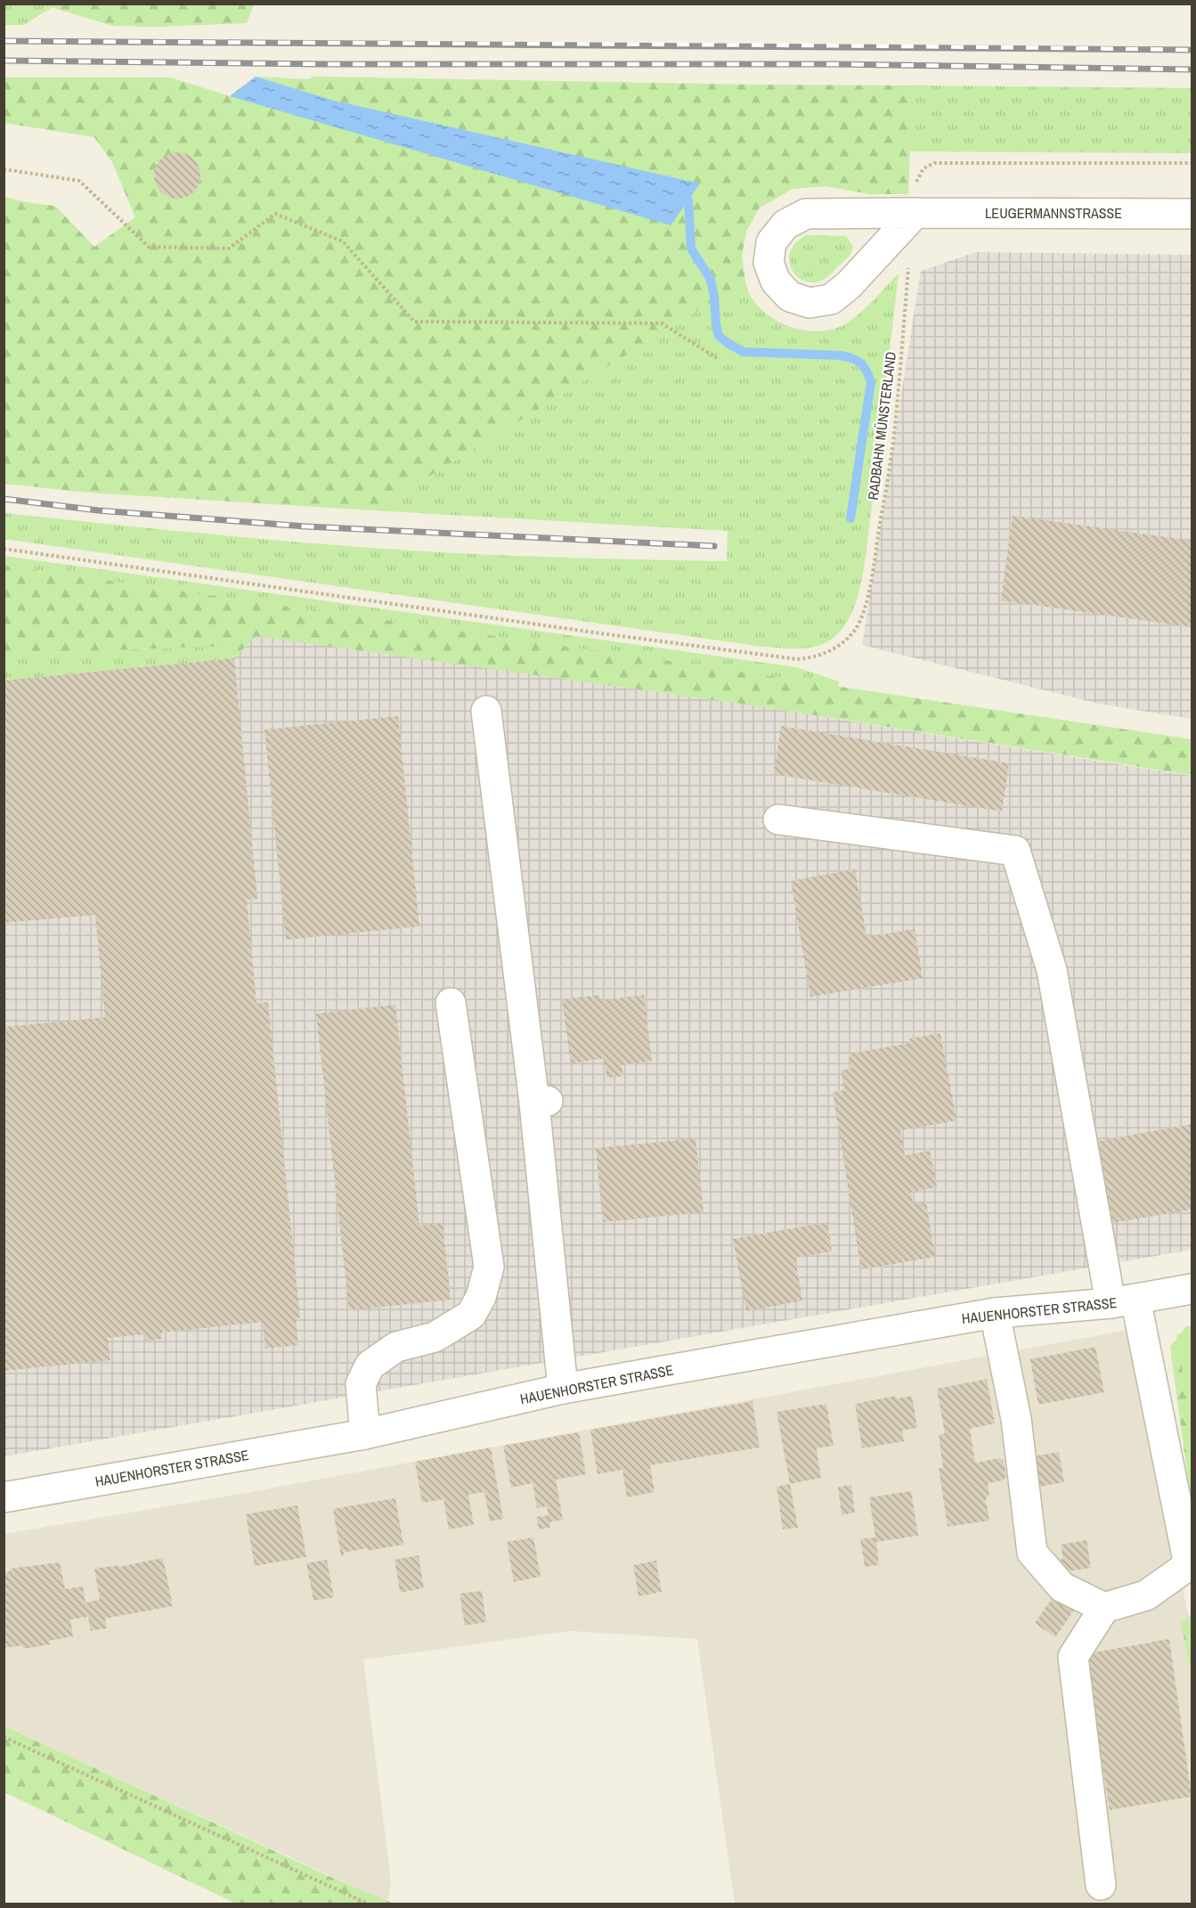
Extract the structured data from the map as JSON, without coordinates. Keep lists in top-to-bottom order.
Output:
{
  "streets": {
    "street": ["LEUGERMANNSTRASSE", "HAUENHORSTER STRASSE"],
    "path": ["RADBAHN MÜNSTERLAND"]
  }
}
